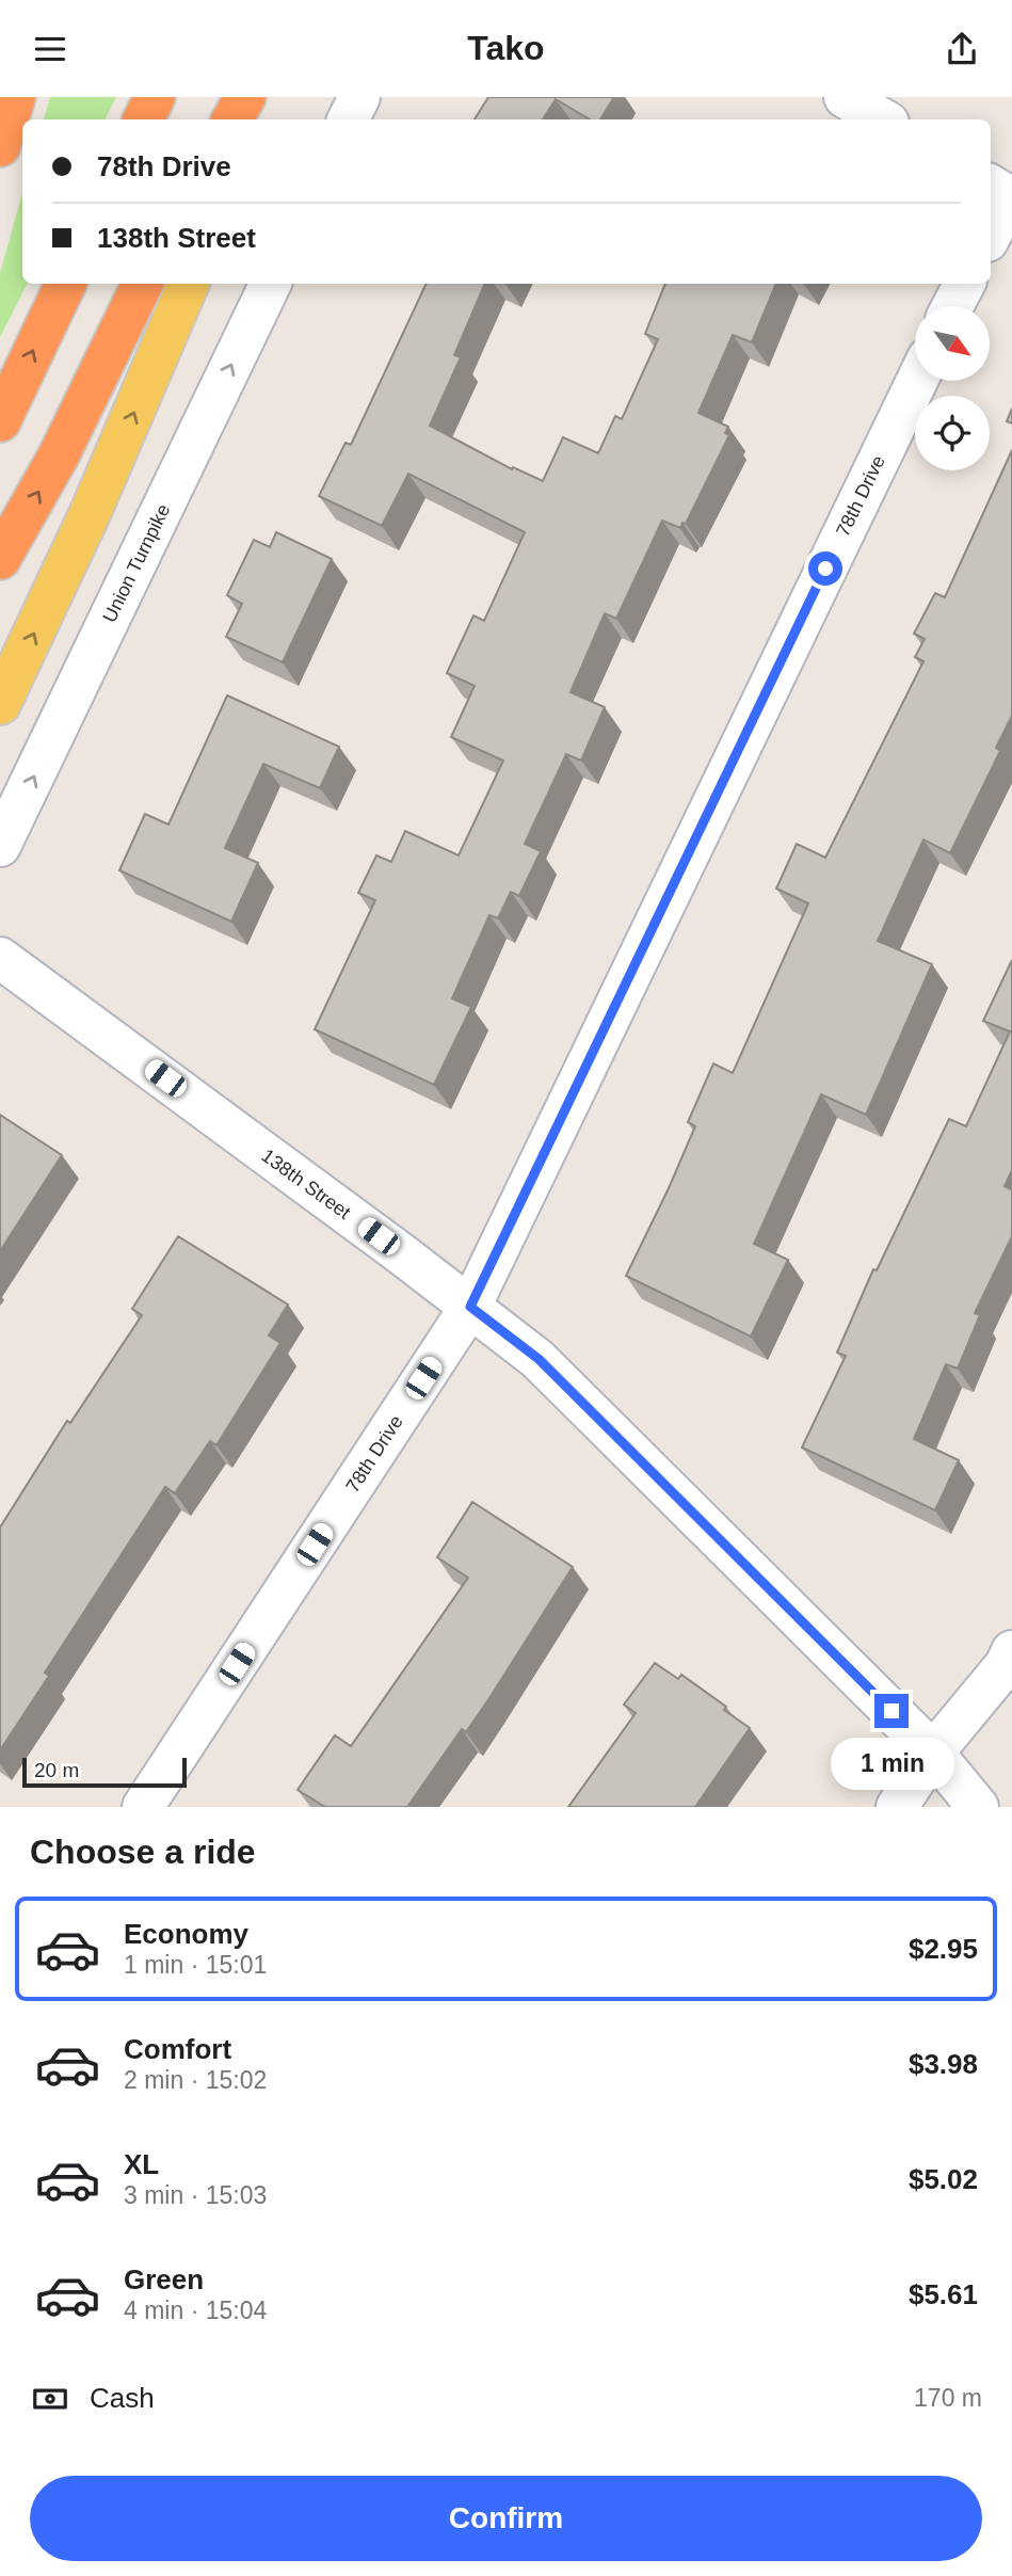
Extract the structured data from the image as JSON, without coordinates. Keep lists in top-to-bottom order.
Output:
{
  "streets": {
    "street": ["78th Drive", "Union Turnpike", "138th Street"]
  },
  "crossings": [
    ["78th Drive", "138th Street"]
  ],
  "one_way": ["Union Turnpike"],
  "scale_bar": "20 m",
  "north": "bottom right",
  "page": {
    "header": "Tako",
    "banner": ["78th Drive", "138th Street"],
    "bubble": "1 min",
    "scale": "20 m",
    "heading": "Choose a ride",
    "list": [
      {
        "name": "Economy",
        "note": "1 min · 15:01",
        "value": "$2.95"
      },
      {
        "name": "Comfort",
        "note": "2 min · 15:02",
        "value": "$3.98"
      },
      {
        "name": "XL",
        "note": "3 min · 15:03",
        "value": "$5.02"
      },
      {
        "name": "Green",
        "note": "4 min · 15:04",
        "value": "$5.61"
      }
    ],
    "pay": ["Cash", "170 m"],
    "buttons": "Confirm"
  }
}
